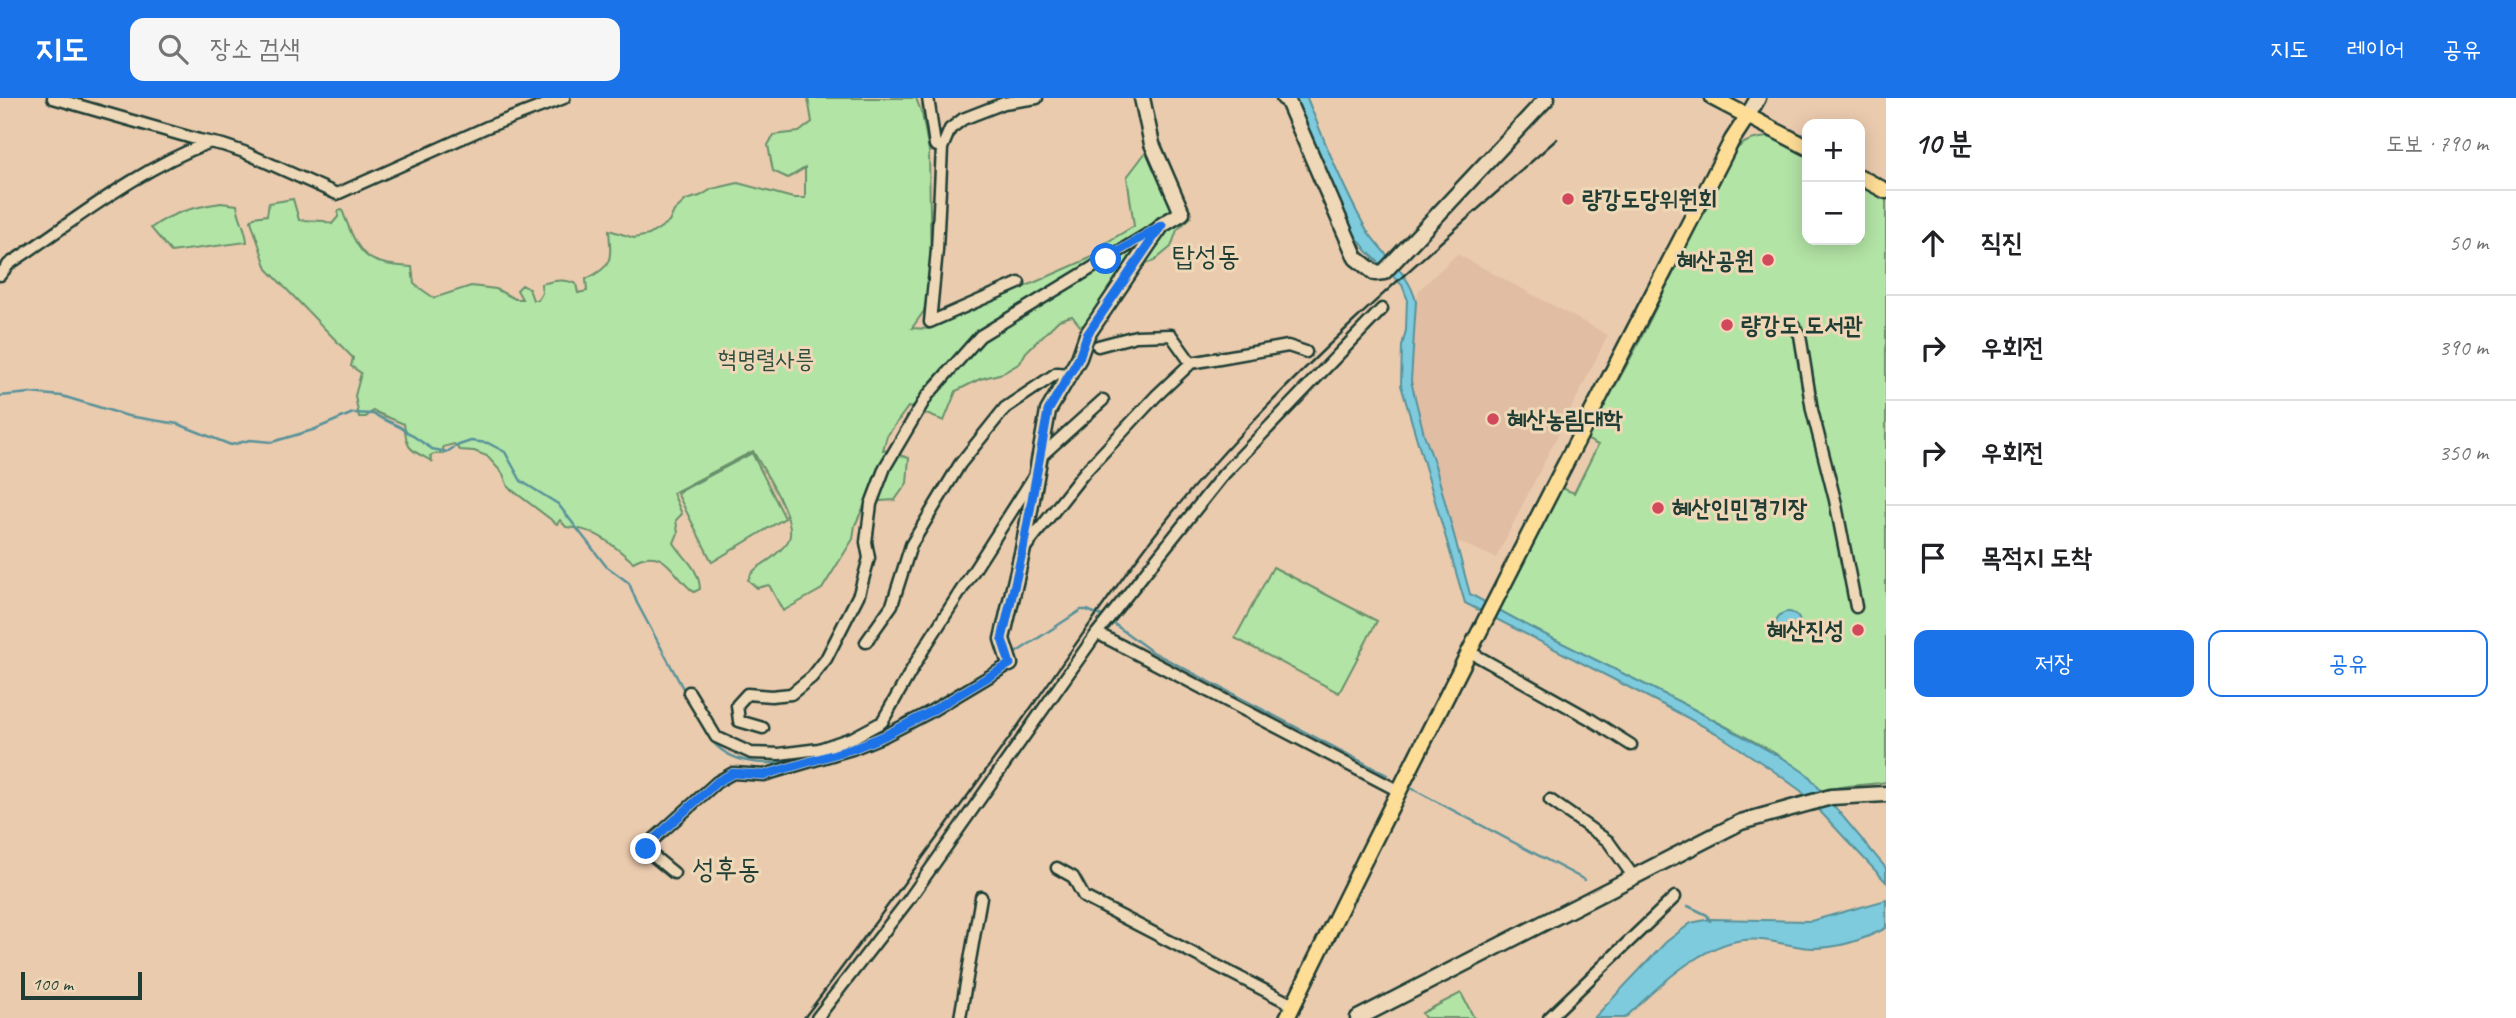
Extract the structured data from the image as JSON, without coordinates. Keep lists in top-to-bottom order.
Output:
{
  "districts": ["탑성동", "성후동"],
  "parks": ["혁명렬사릉"],
  "places": [
    "량강도당위원회",
    "혜산공원",
    "량강도 도서관",
    "혜산농림대학",
    "혜산인민경기장",
    "혜산진성"
  ],
  "scale_bar": "100 m",
  "page": {
    "header": "지도",
    "search": "장소 검색",
    "nav": ["지도", "레이어", "공유"],
    "heading": ["10 분", "도보 · 790 m"],
    "map_buttons": ["+", "−"],
    "list": [
      ["직진", "50 m"],
      ["우회전", "390 m"],
      ["우회전", "350 m"],
      "목적지 도착"
    ],
    "buttons": ["저장", "공유"],
    "scale": "100 m"
  }
}
